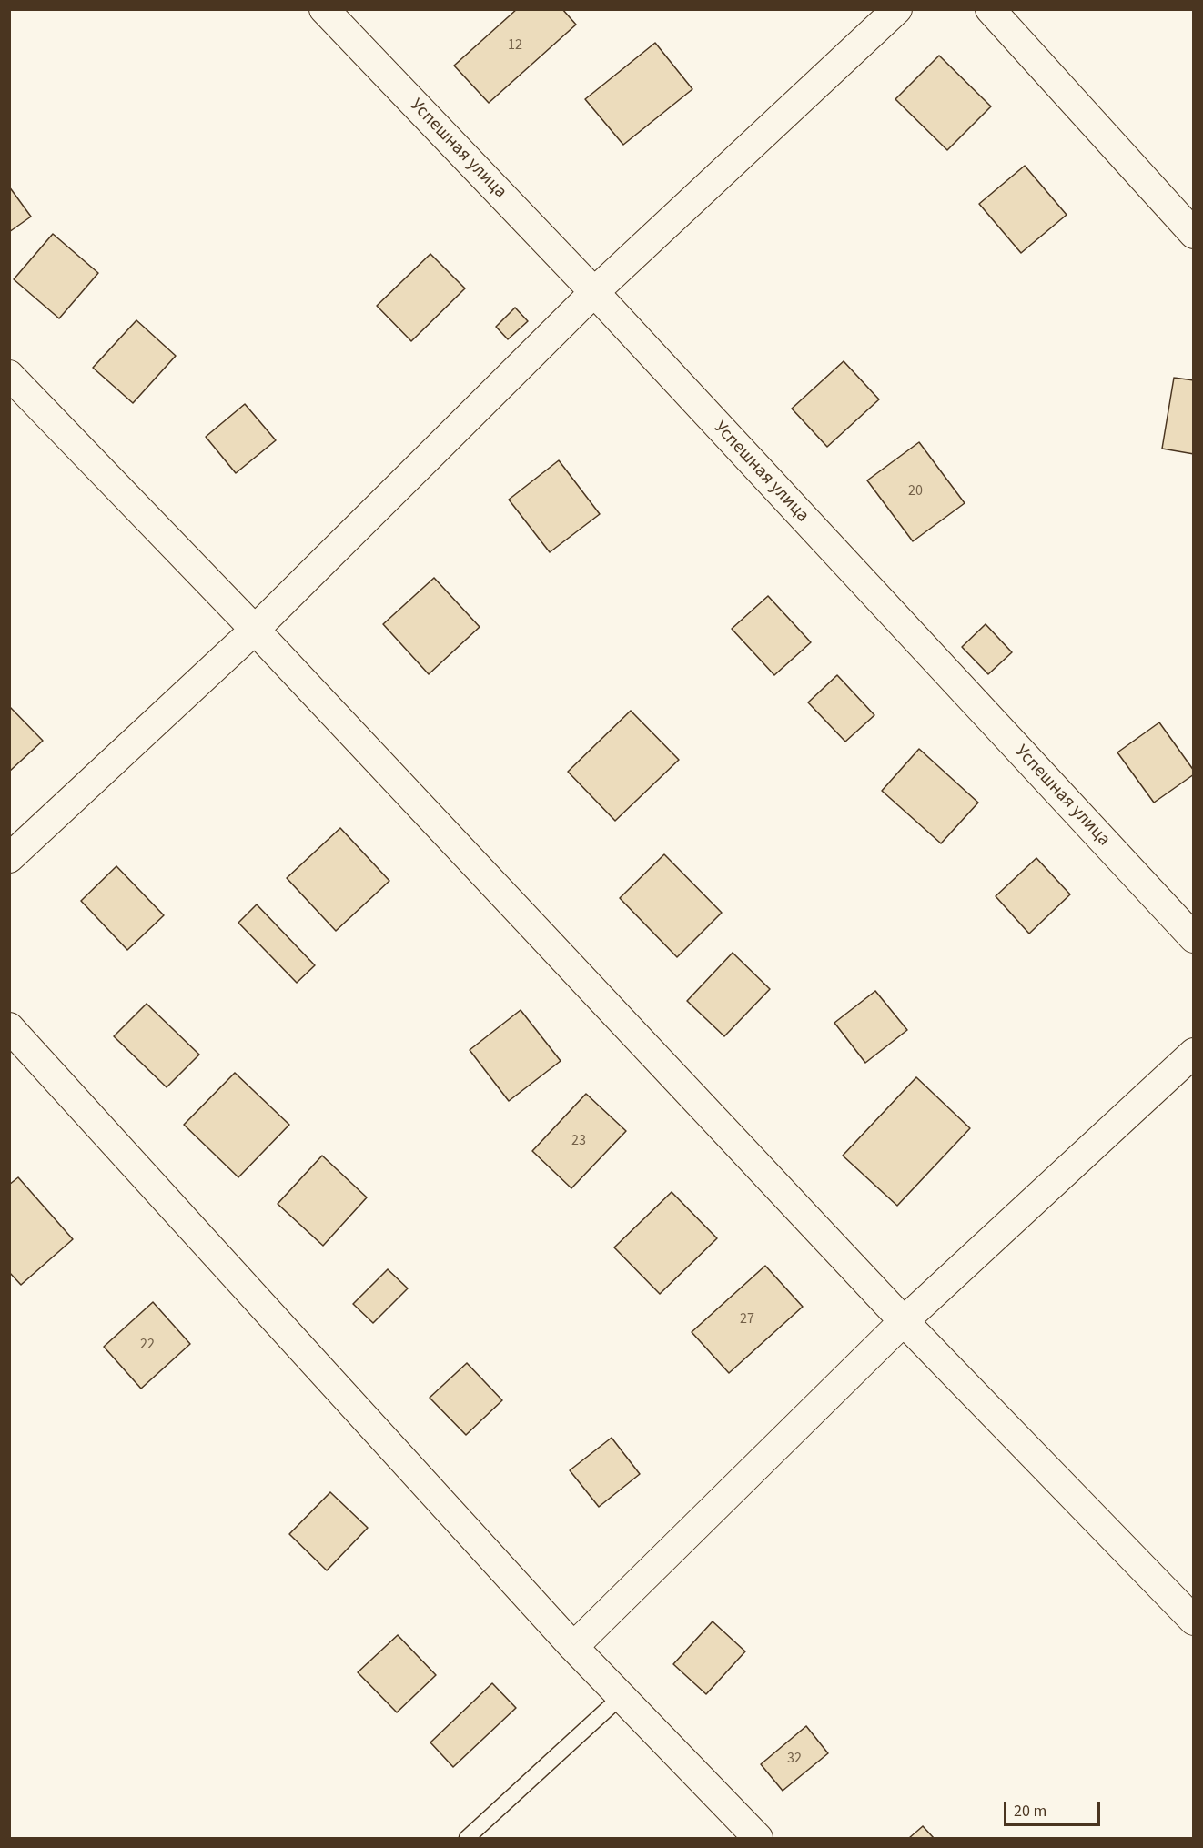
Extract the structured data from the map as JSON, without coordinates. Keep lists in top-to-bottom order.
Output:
{
  "streets": {
    "street": ["Успешная улица"]
  },
  "house_numbers": [
    "12",
    "20",
    "23",
    "27",
    "22",
    "32"
  ],
  "scale_bar": "20 m"
}
